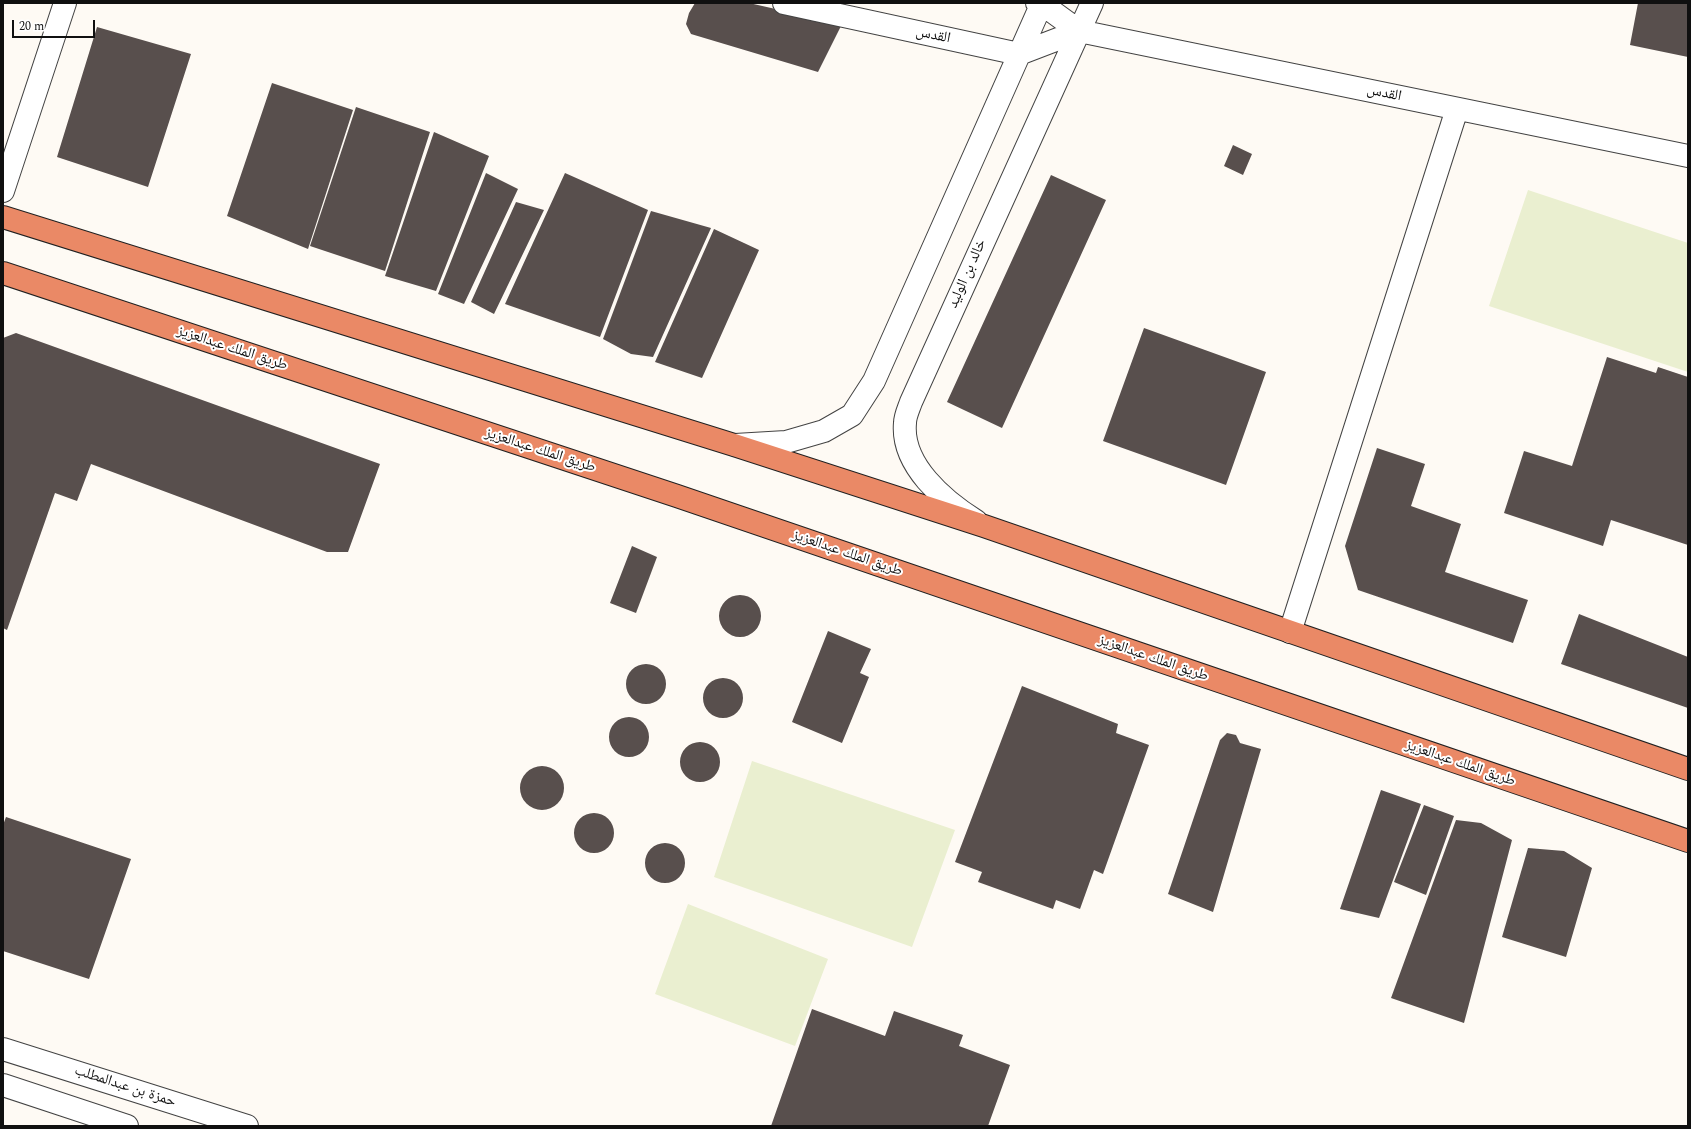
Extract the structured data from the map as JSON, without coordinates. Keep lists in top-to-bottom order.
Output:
{
  "streets": {
    "highway": ["طريق الملك عبدالعزيز"],
    "street": ["القدس", "خالد بن الوليد", "حمزة بن عبدالمطلب"]
  },
  "crossings": [
    ["القدس", "خالد بن الوليد"]
  ],
  "scale_bar": "20 m"
}
